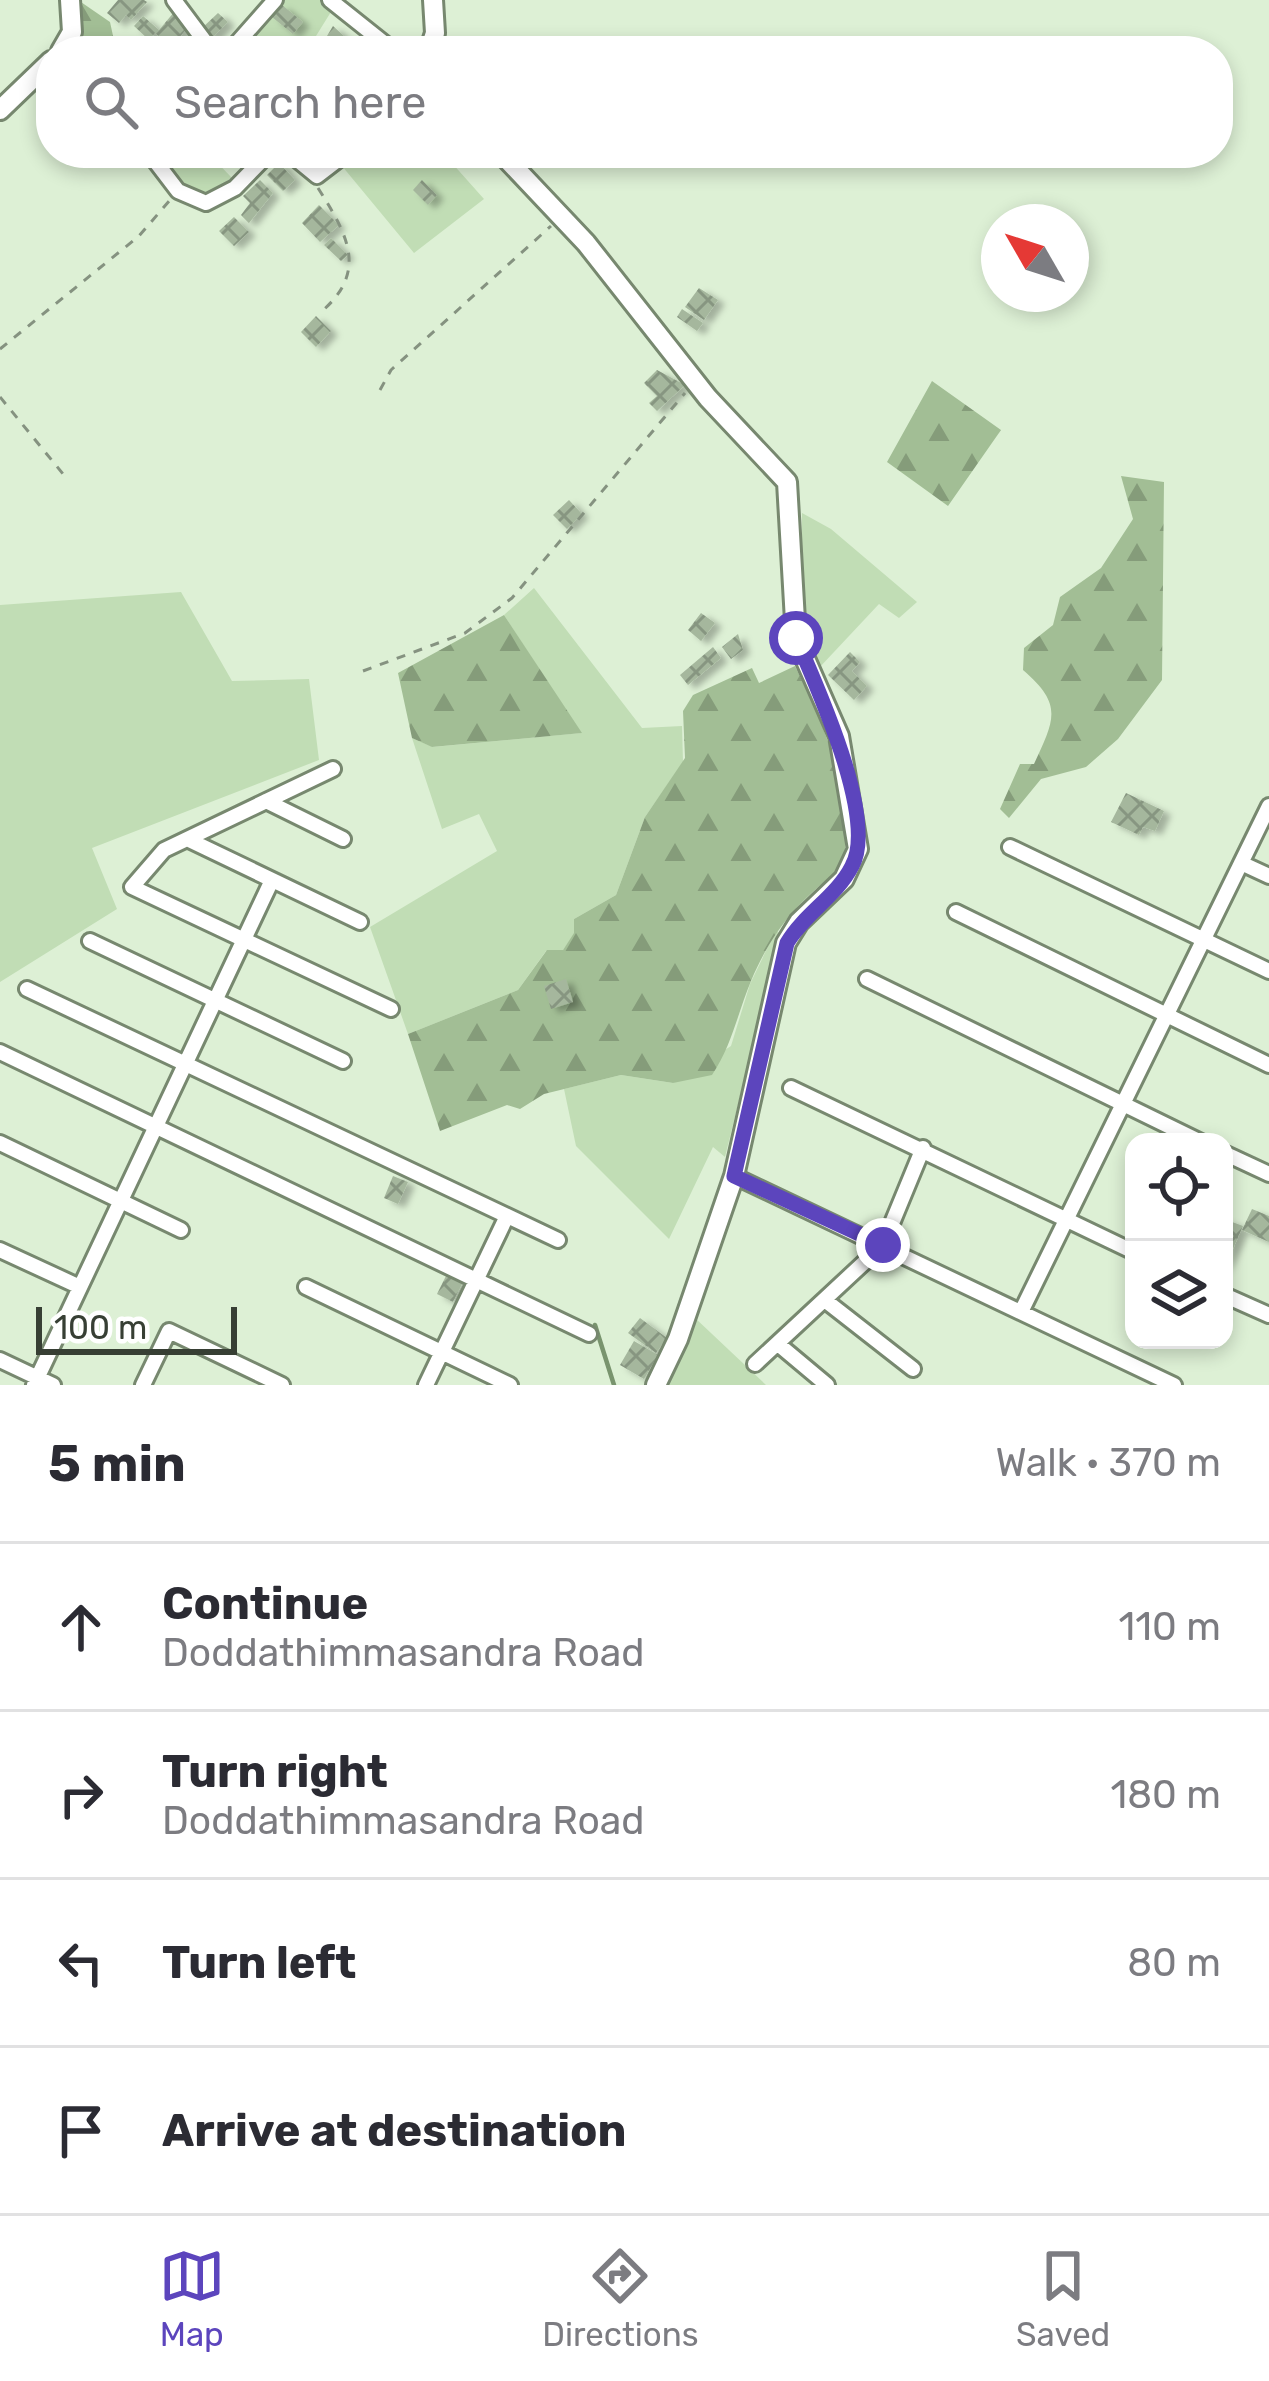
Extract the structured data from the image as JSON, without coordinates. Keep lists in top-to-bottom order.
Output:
{
  "scale_bar": "100 m",
  "north": "top left",
  "page": {
    "search": "Search here",
    "scale": "100 m",
    "heading": ["5 min", "Walk · 370 m"],
    "list": [
      ["Continue", "Doddathimmasandra Road", "110 m"],
      ["Turn right", "Doddathimmasandra Road", "180 m"],
      ["Turn left", "80 m"],
      "Arrive at destination"
    ],
    "nav": ["Map", "Directions", "Saved"]
  }
}
